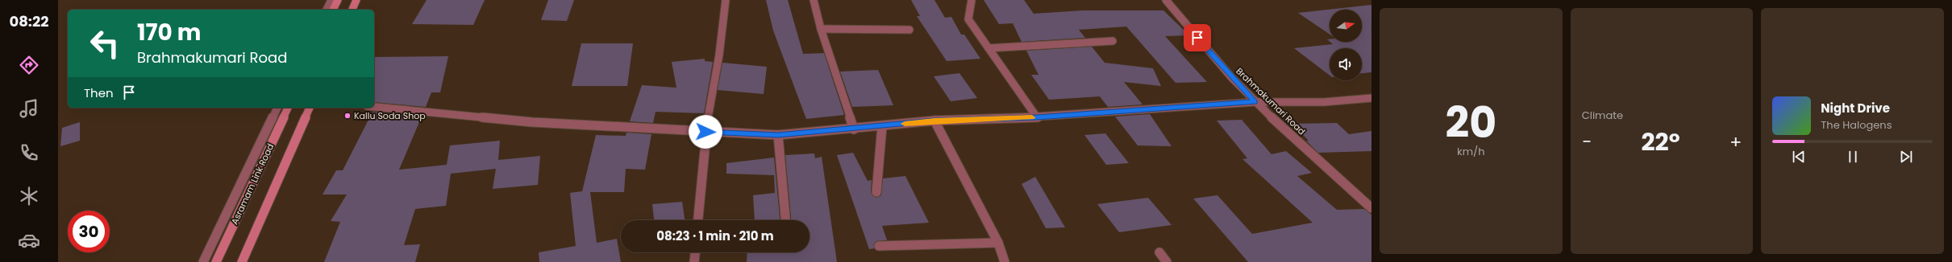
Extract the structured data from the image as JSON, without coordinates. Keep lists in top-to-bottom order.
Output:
{
  "streets": {
    "main road": ["Asramam Link Road"],
    "street": ["Brahmakumari Road"]
  },
  "places": ["Kallu Soda Shop"],
  "north": "right",
  "page": {
    "tabs": "08:22",
    "tile": [
      ["20", "km/h"],
      "Climate"
    ],
    "turn": ["170 m", "Brahmakumari Road"],
    "then": "Then",
    "song": ["Night Drive", "The Halogens"],
    "heat": ["−", "22°", "+"],
    "limit": "30",
    "trip": "08:23 · 1 min · 210 m"
  }
}
